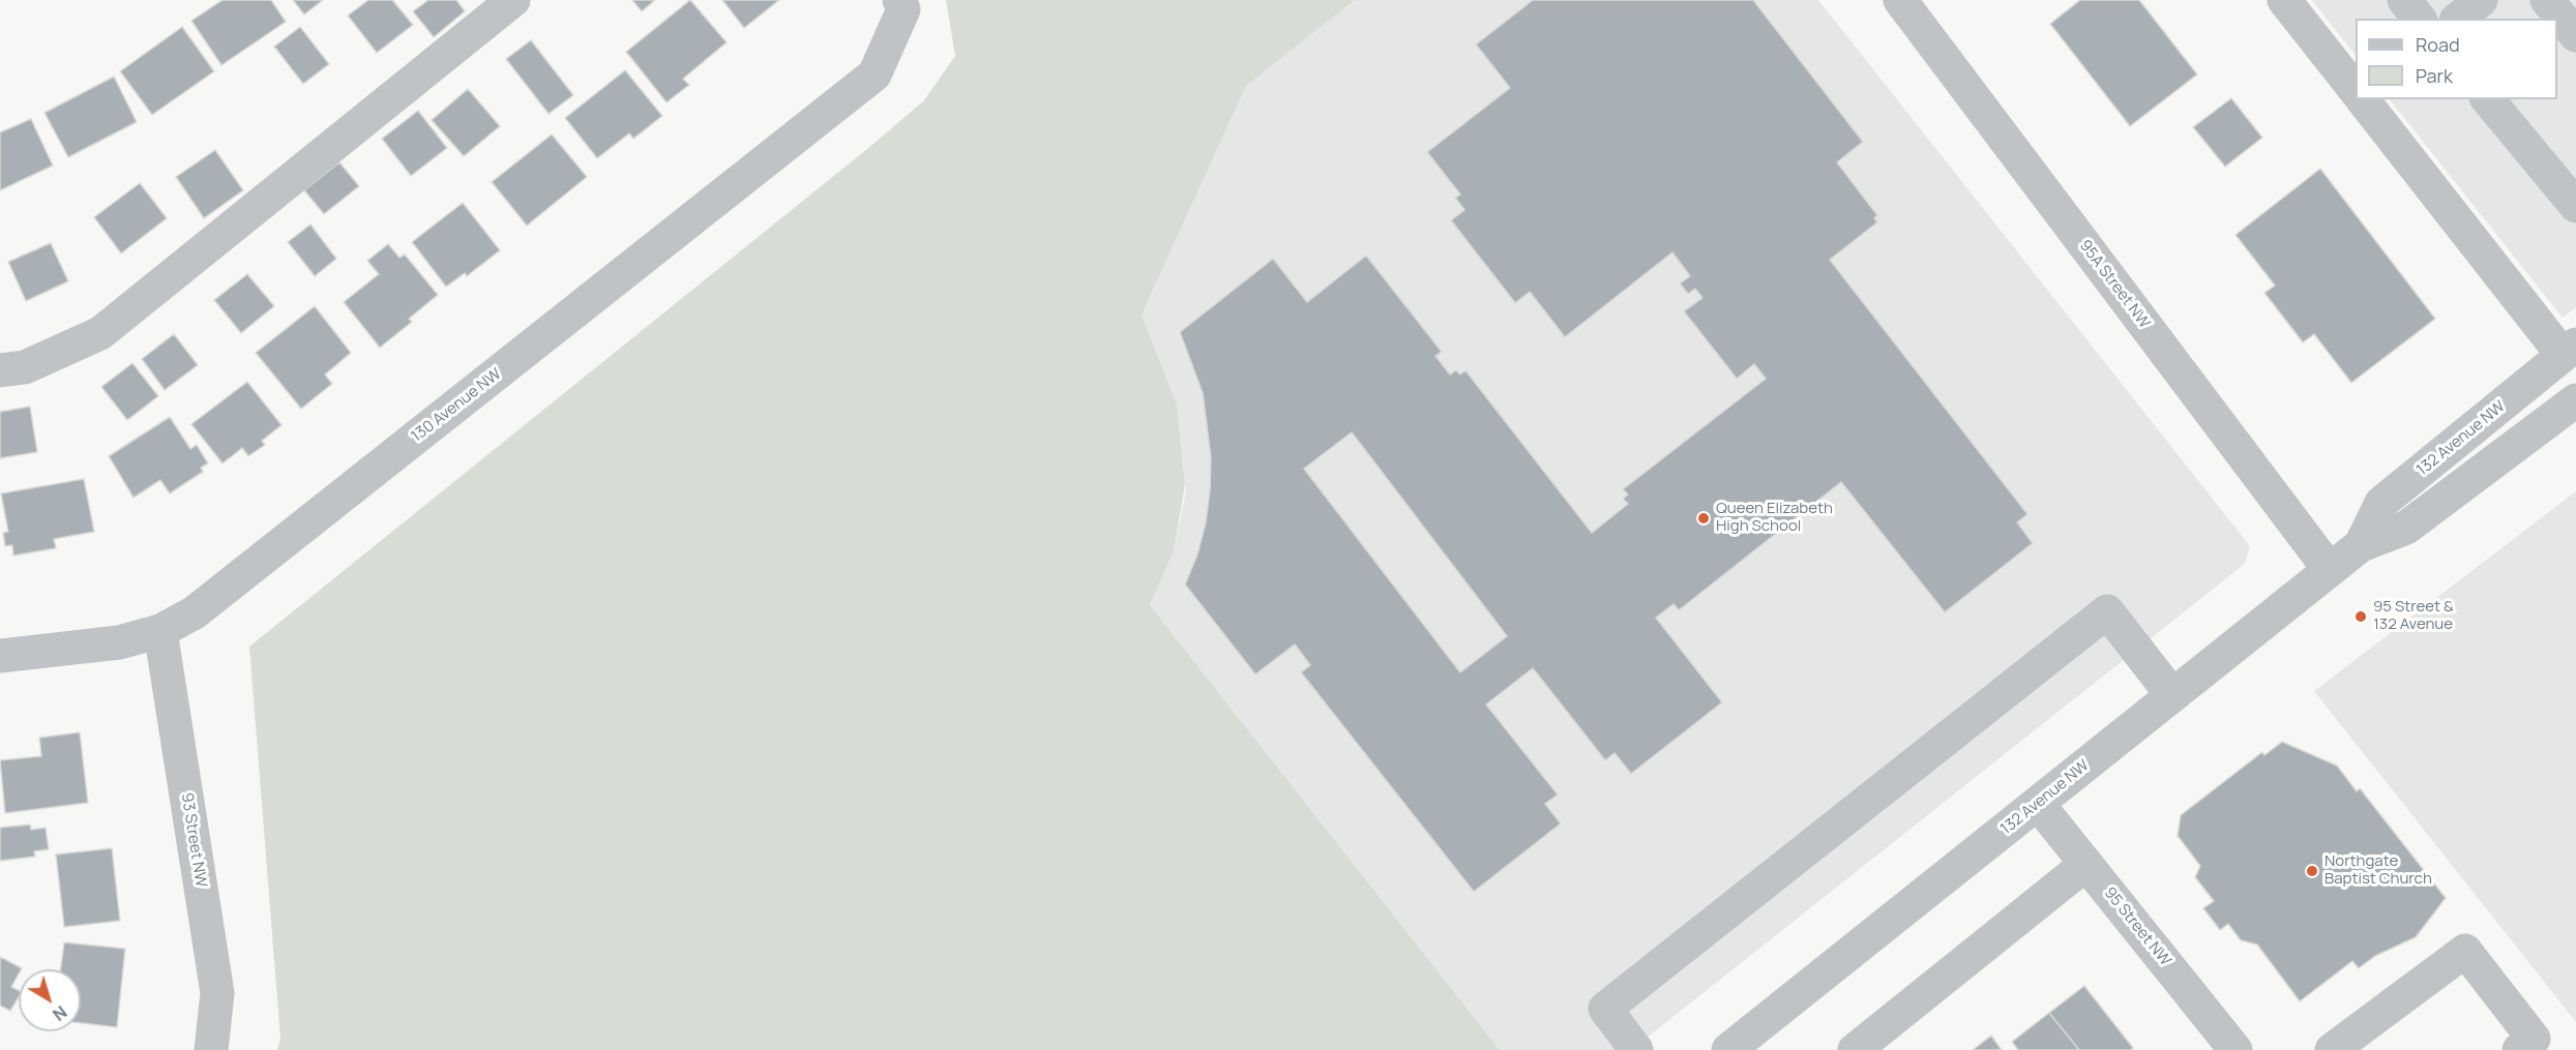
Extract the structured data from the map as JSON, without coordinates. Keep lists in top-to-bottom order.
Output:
{
  "streets": {
    "street": [
      "95A Street NW",
      "130 Avenue NW",
      "132 Avenue NW",
      "93 Street NW",
      "95 Street NW"
    ]
  },
  "crossings": [
    ["95A Street NW", "132 Avenue NW"],
    ["130 Avenue NW", "93 Street NW"],
    ["132 Avenue NW", "95 Street NW"]
  ],
  "places": ["Queen Elizabeth High School", "95 Street & 132 Avenue", "Northgate Baptist Church"],
  "legend": ["Road", "Park"],
  "north": "bottom right"
}
